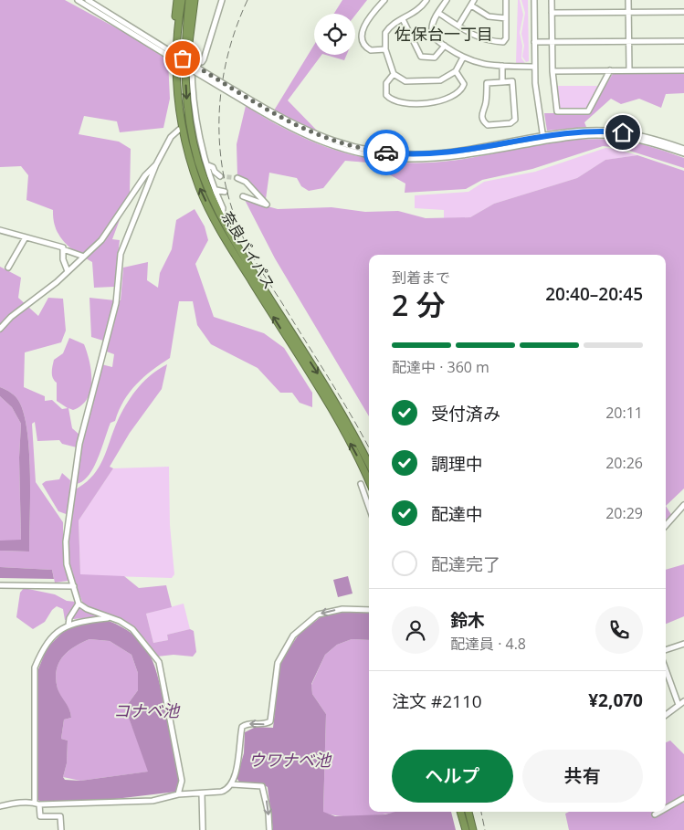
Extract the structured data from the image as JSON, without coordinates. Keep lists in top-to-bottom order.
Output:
{
  "streets": {
    "highway": ["奈良バイパス"]
  },
  "districts": ["佐保台一丁目"],
  "water": ["コナベ池", "ウワナベ池"],
  "page": {
    "heading": ["2 分", "到着まで", "20:40–20:45"],
    "panel": [
      "鈴木",
      "配達員 · 4.8",
      "注文 #2110",
      "¥2,070"
    ],
    "bar": "配達中 · 360 m",
    "list": [
      ["受付済み", "20:11"],
      ["調理中", "20:26"],
      ["配達中", "20:29"],
      "配達完了"
    ],
    "buttons": ["ヘルプ", "共有"]
  }
}
